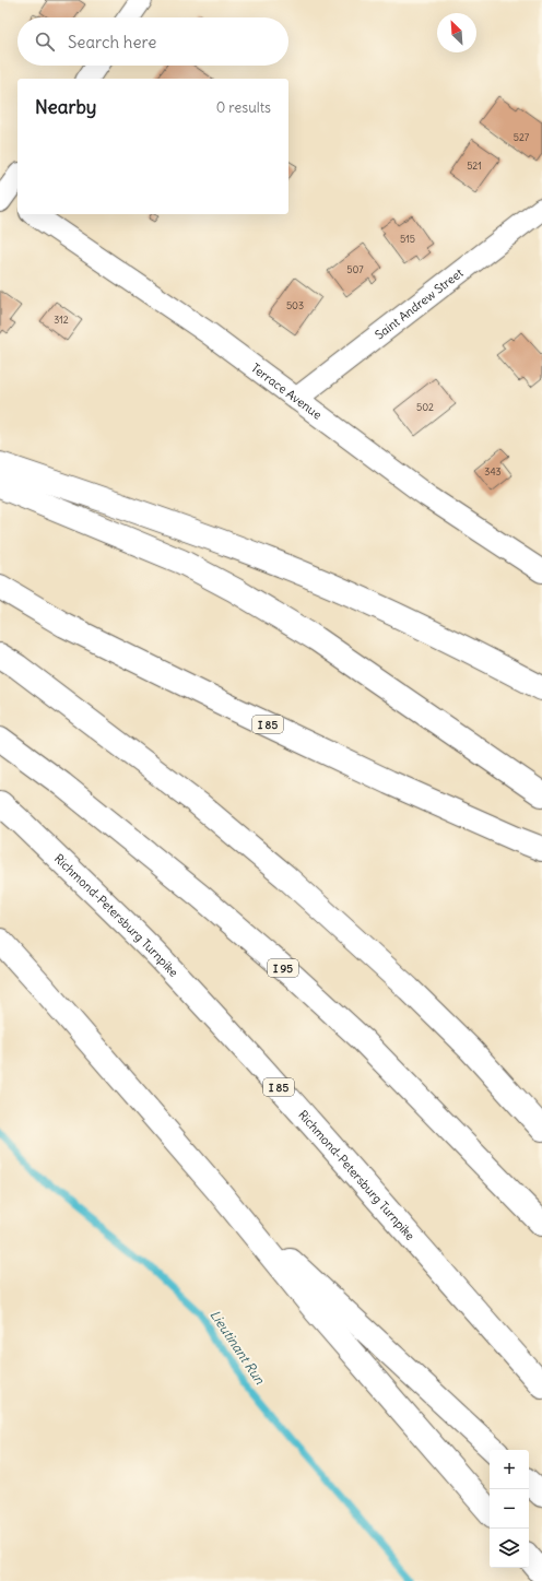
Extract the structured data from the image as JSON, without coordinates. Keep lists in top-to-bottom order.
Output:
{
  "streets": {
    "highway": ["I 85", "Richmond-Petersburg Turnpike", "I 95"],
    "street": ["Saint Andrew Street", "Terrace Avenue"]
  },
  "crossings": [
    ["Saint Andrew Street", "Terrace Avenue"]
  ],
  "water": ["Lieutinant Run"],
  "house_numbers": [
    "527",
    "521",
    "515",
    "507",
    "503",
    "312",
    "502",
    "343"
  ],
  "north": "top left",
  "page": {
    "search": "Search here",
    "heading": ["Nearby", "0 results"],
    "map_buttons": ["+", "−"]
  }
}
